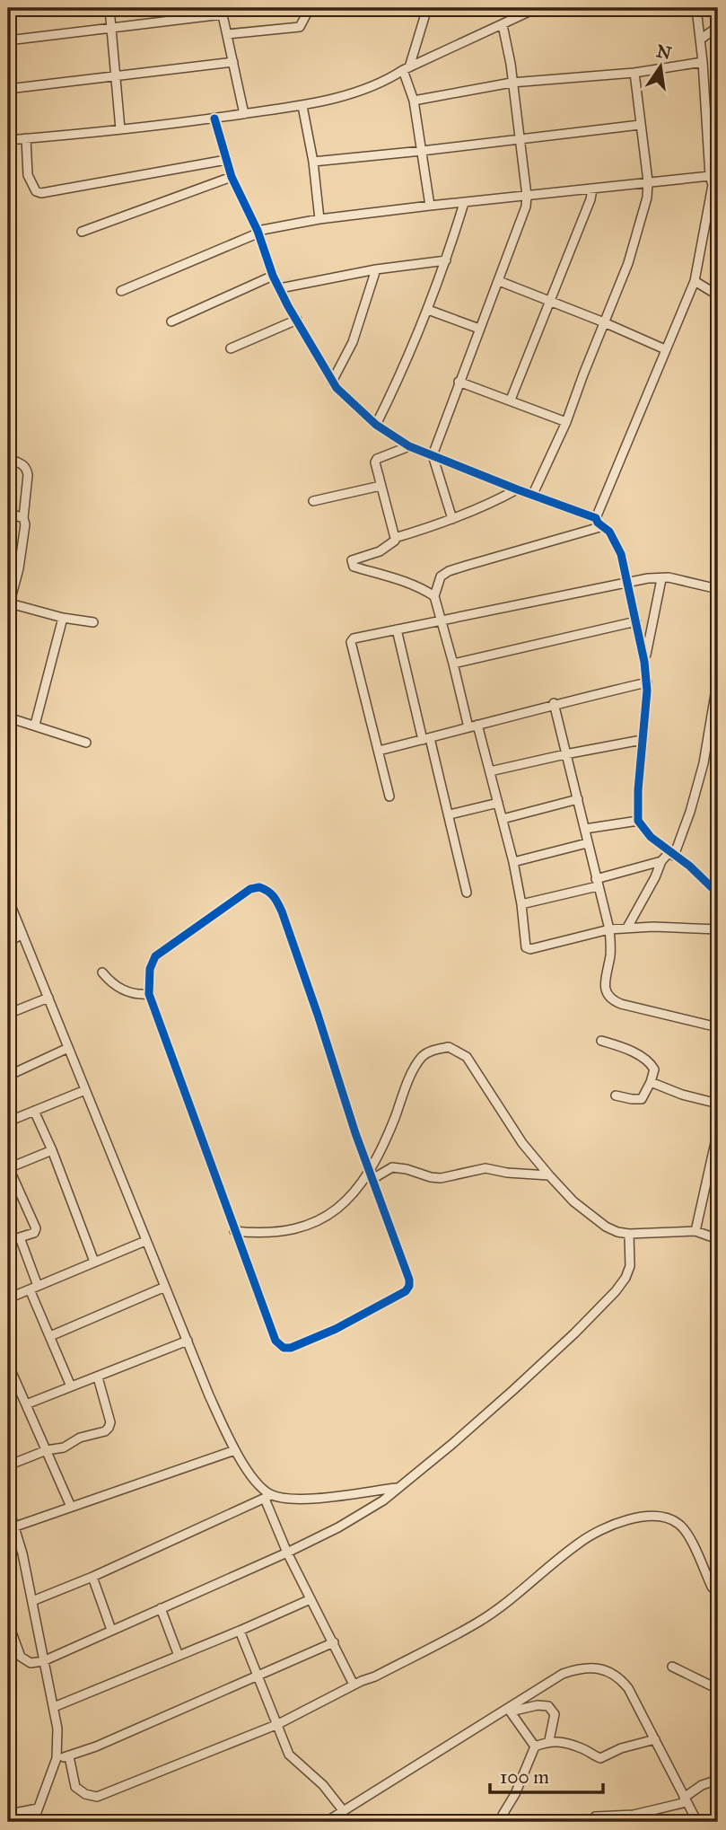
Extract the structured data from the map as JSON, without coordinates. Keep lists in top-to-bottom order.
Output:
{
  "scale_bar": "100 m",
  "north": "top"
}
